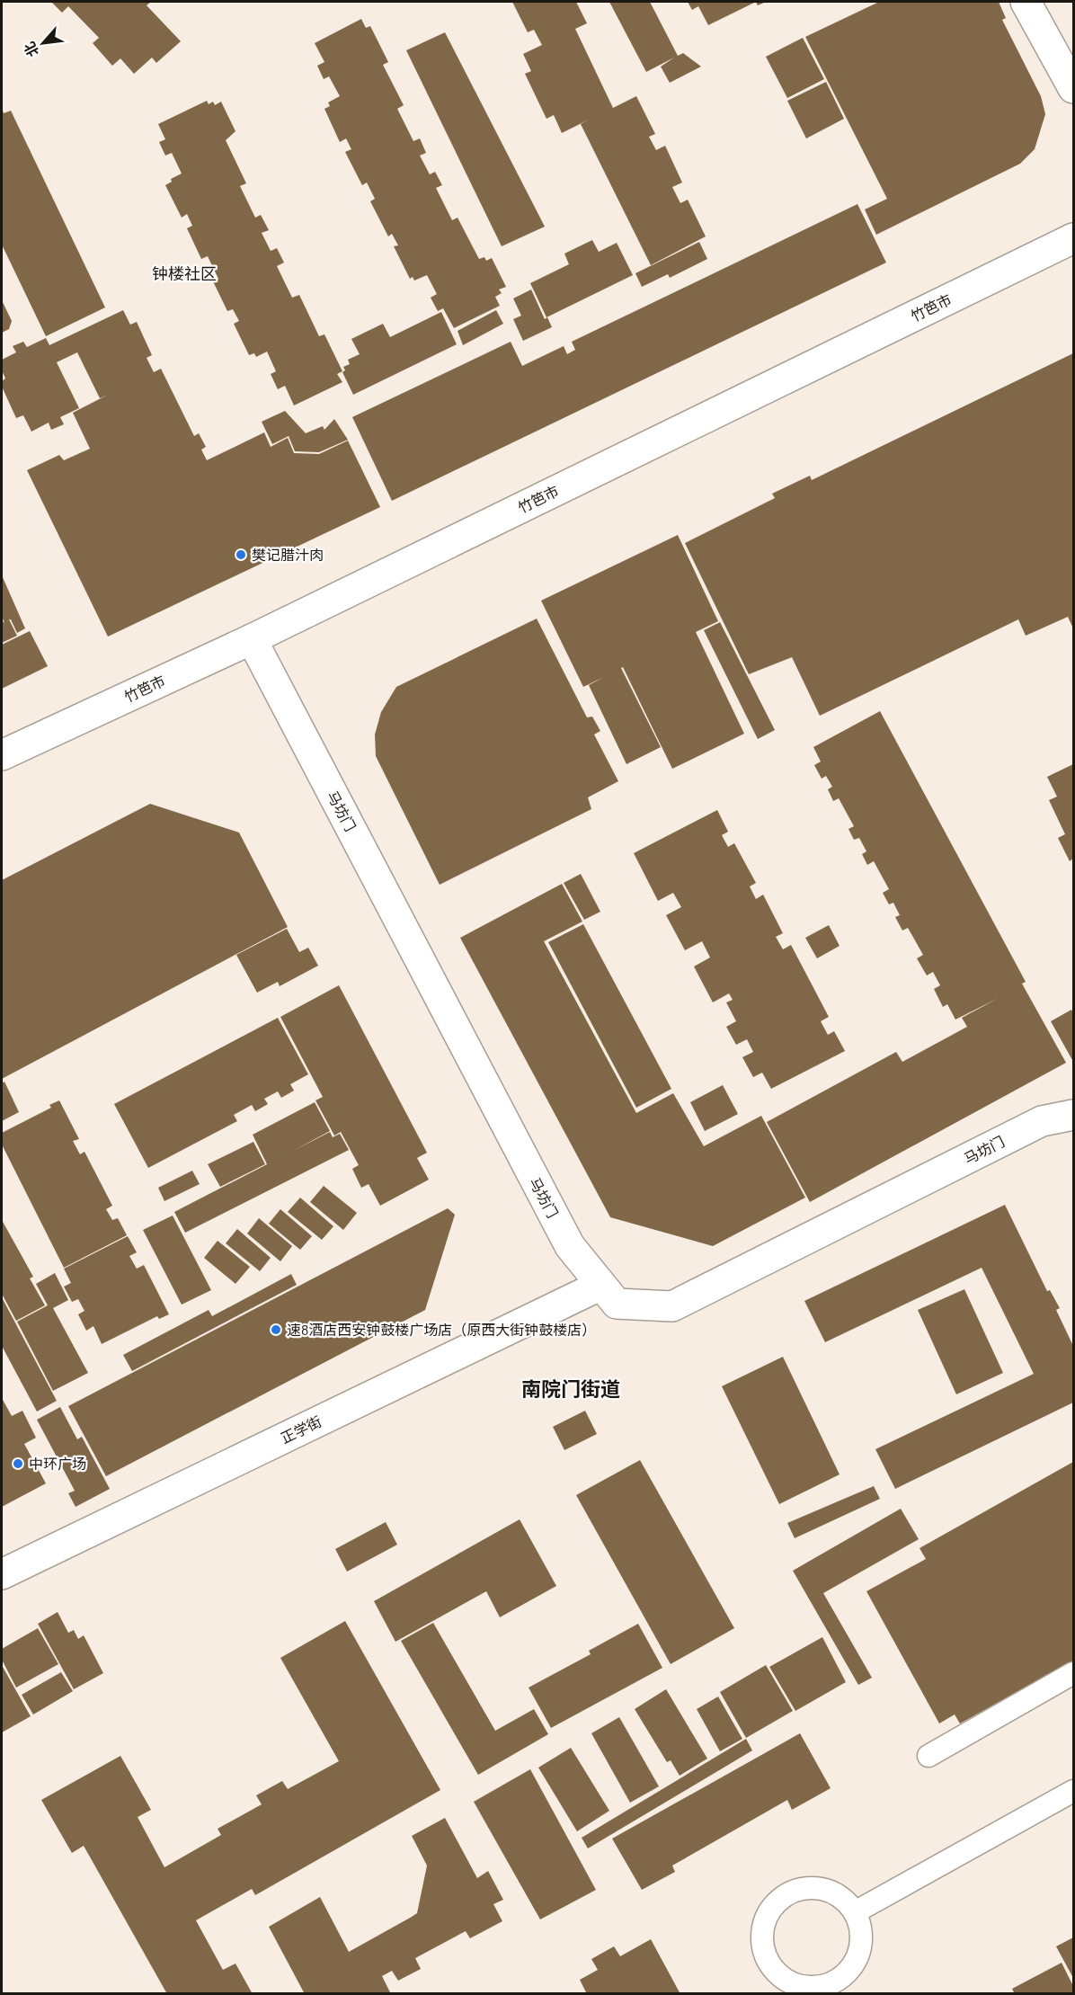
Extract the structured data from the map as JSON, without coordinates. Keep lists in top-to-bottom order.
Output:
{
  "streets": {
    "street": ["竹笆市", "马坊门", "正学街"]
  },
  "crossings": [
    ["竹笆市", "马坊门"],
    ["马坊门", "正学街"]
  ],
  "districts": ["钟楼社区", "南院门街道"],
  "places": ["樊记腊汁肉", "速8酒店西安钟鼓楼广场店（原西大街钟鼓楼店）", "中环广场"],
  "north": "bottom left"
}
